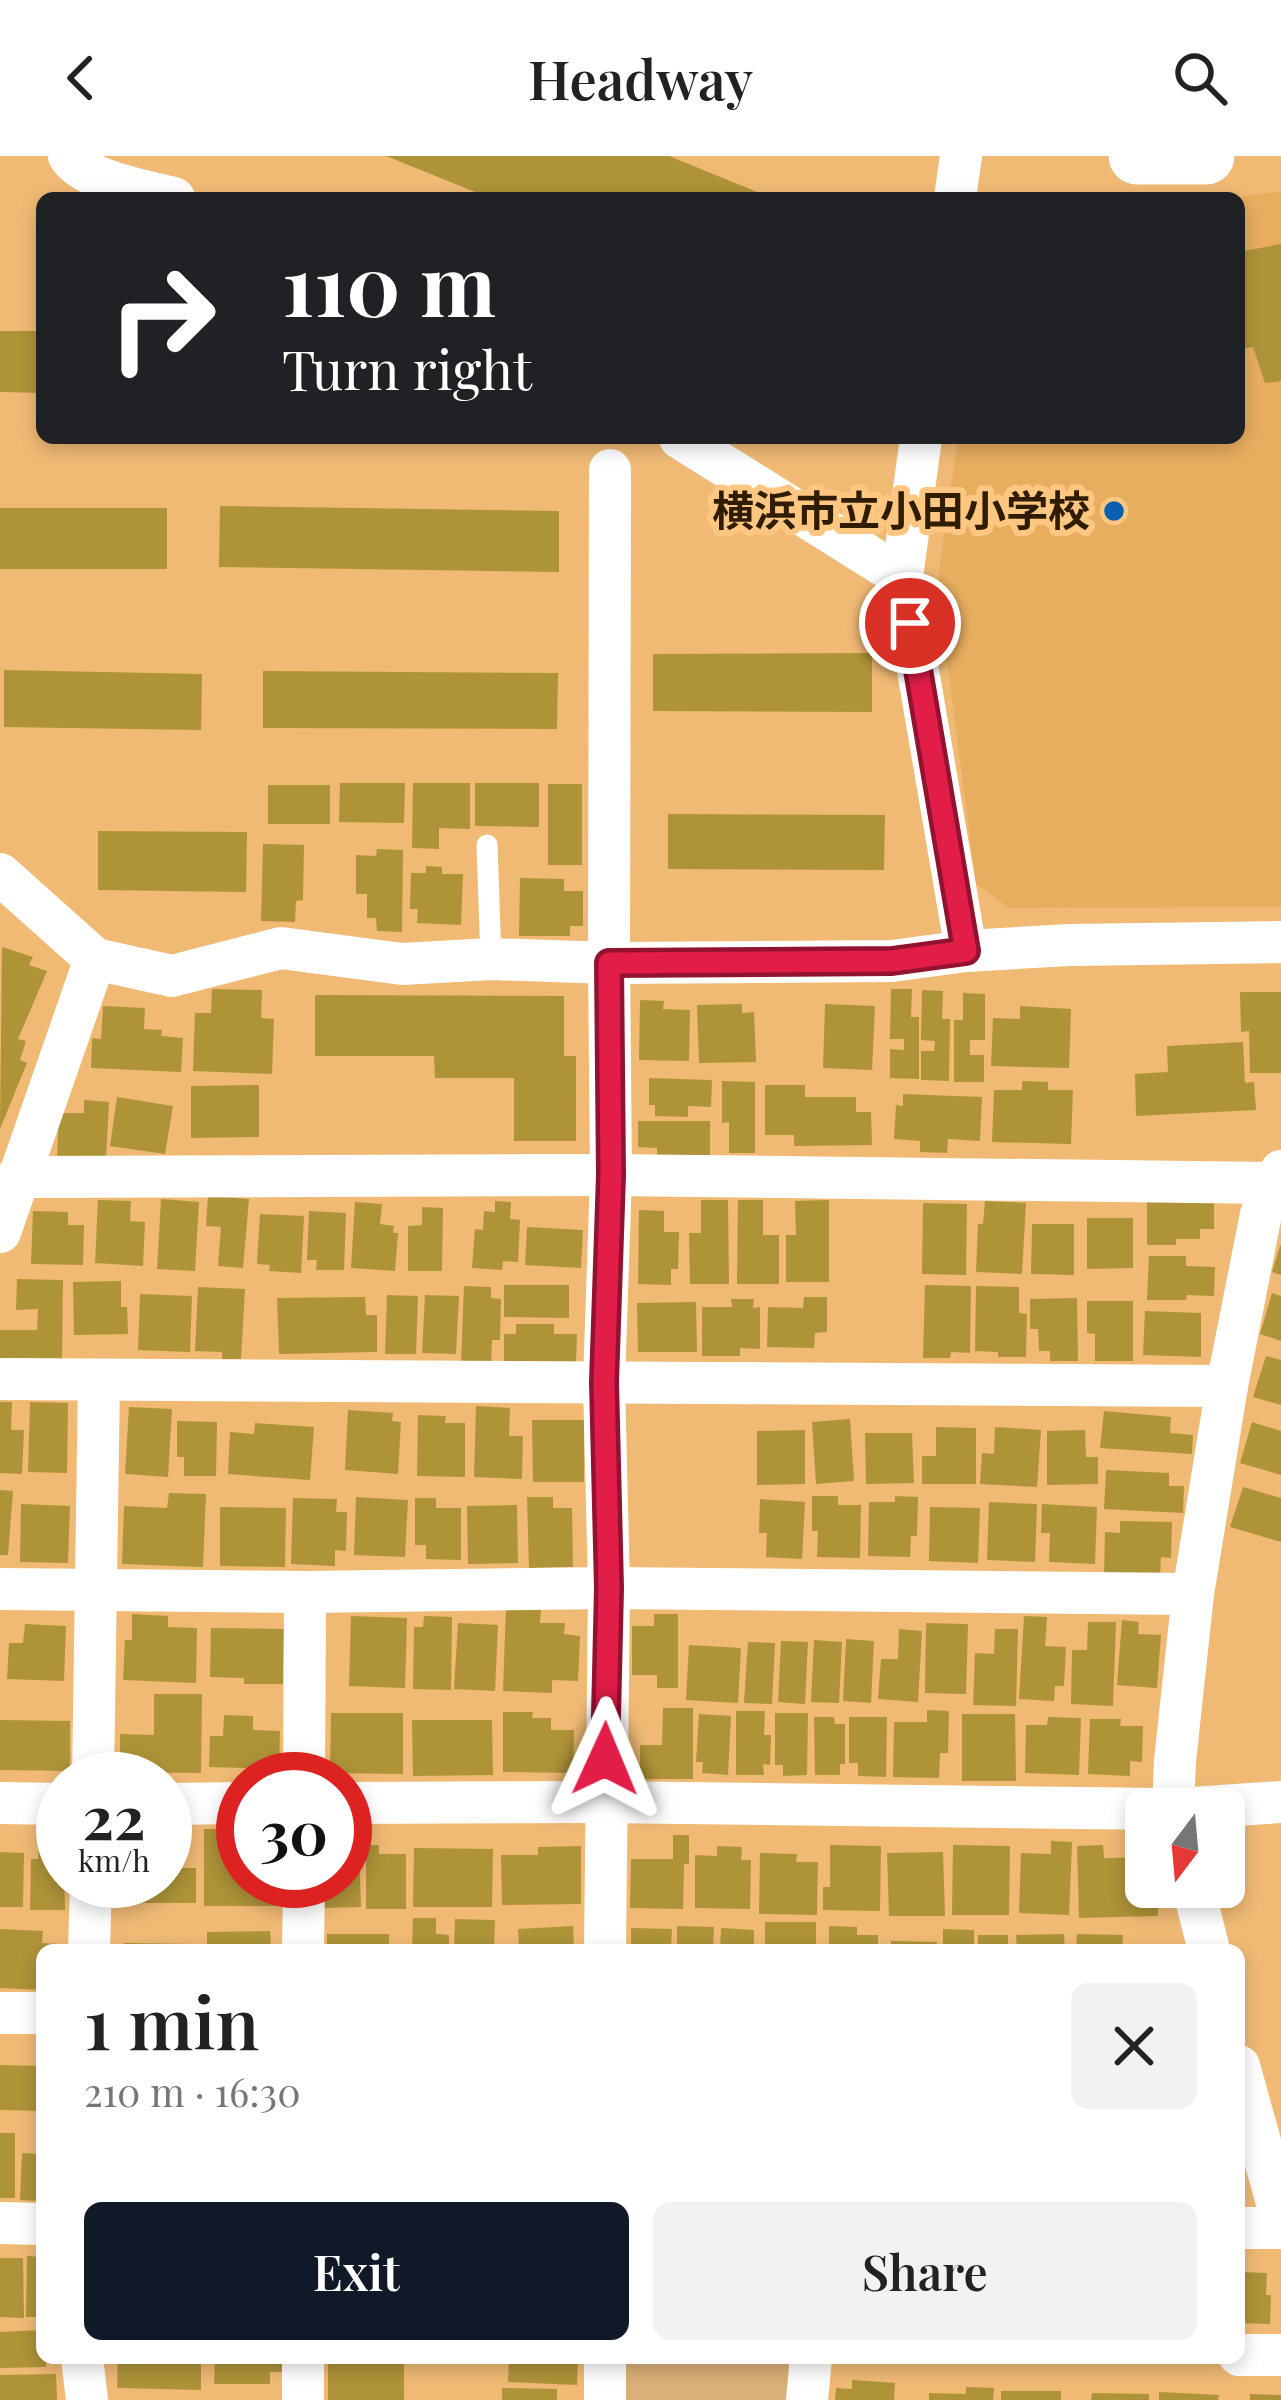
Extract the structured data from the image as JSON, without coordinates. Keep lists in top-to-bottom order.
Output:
{
  "places": ["横浜市立小田小学校"],
  "north": "bottom",
  "page": {
    "header": "Headway",
    "turn": ["110 m", "Turn right"],
    "speed": "22 km/h",
    "limit": "30",
    "heading": ["1 min", "210 m · 16:30"],
    "buttons": ["Exit", "Share"]
  }
}
